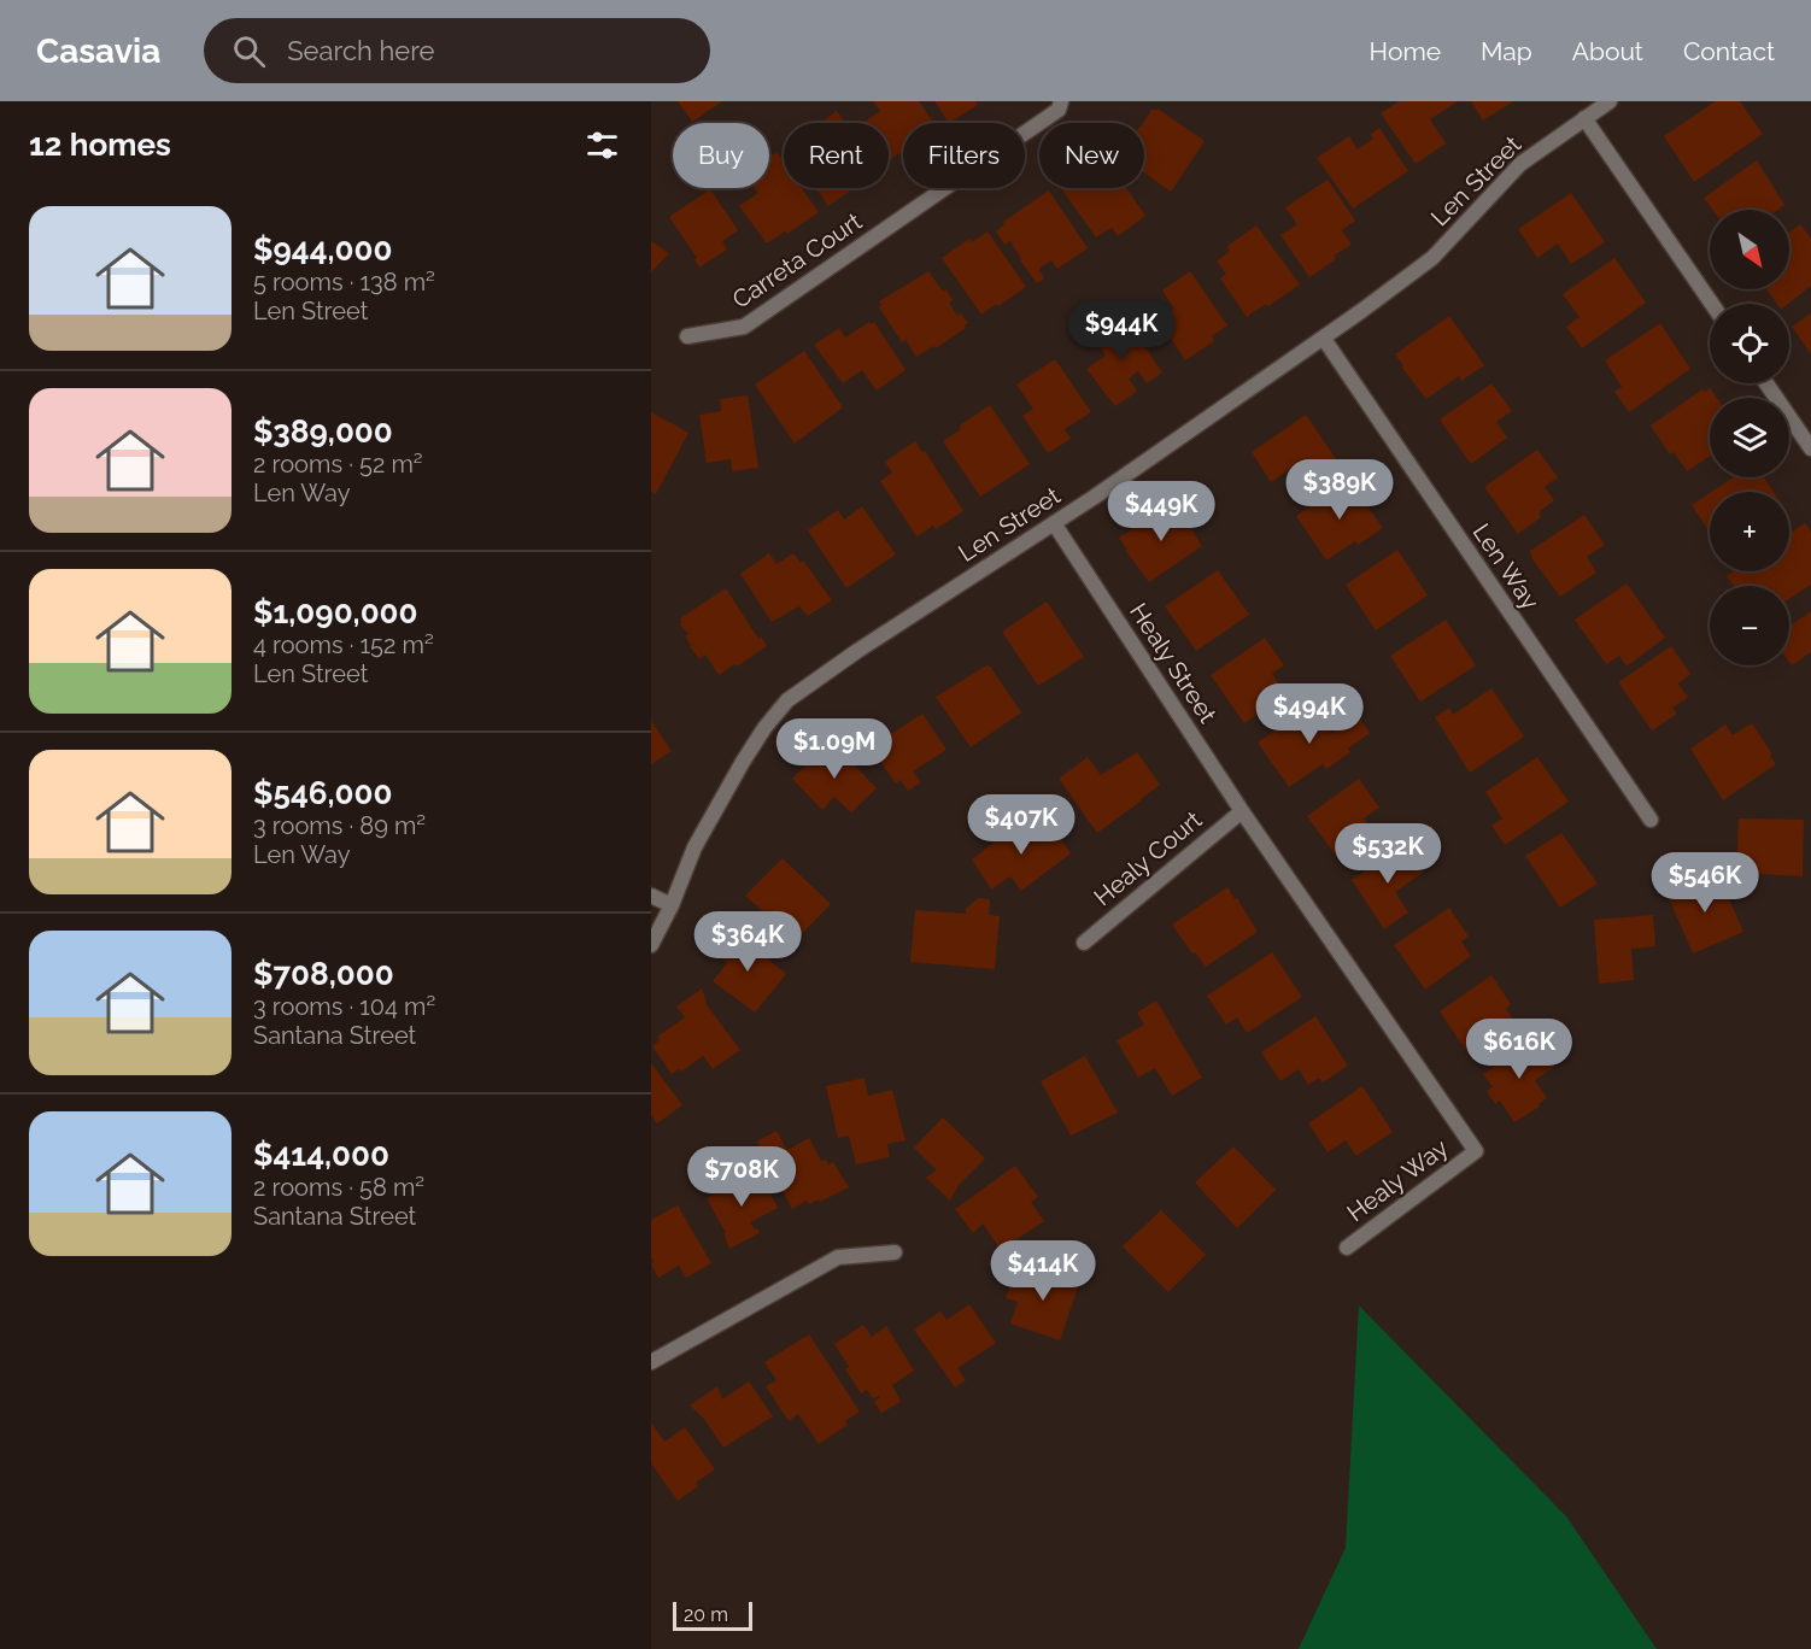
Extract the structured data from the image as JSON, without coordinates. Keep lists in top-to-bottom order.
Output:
{
  "streets": {
    "street": [
      "Len Street",
      "Carreta Court",
      "Len Way",
      "Healy Street",
      "Healy Court",
      "Healy Way"
    ]
  },
  "crossings": [
    ["Len Street", "Len Way"],
    ["Len Street", "Healy Street"],
    ["Healy Street", "Healy Court"],
    ["Healy Street", "Healy Way"]
  ],
  "scale_bar": "20 m",
  "north": "bottom right",
  "page": {
    "header": "Casavia",
    "search": "Search here",
    "nav": [
      "Home",
      "Map",
      "About",
      "Contact"
    ],
    "heading": "12 homes",
    "chip": [
      "Buy",
      "Rent",
      "Filters",
      "New"
    ],
    "list": [
      {
        "name": "$944,000",
        "note": "5 rooms · 138 m² · Len Street"
      },
      {
        "name": "$389,000",
        "note": "2 rooms · 52 m² · Len Way"
      },
      {
        "name": "$1,090,000",
        "note": "4 rooms · 152 m² · Len Street"
      },
      {
        "name": "$546,000",
        "note": "3 rooms · 89 m² · Len Way"
      },
      {
        "name": "$708,000",
        "note": "3 rooms · 104 m² · Santana Street"
      },
      {
        "name": "$414,000",
        "note": "2 rooms · 58 m² · Santana Street"
      }
    ],
    "map_buttons": ["+", "−"],
    "price": [
      "$944K",
      "$389K",
      "$449K",
      "$494K",
      "$1.09M",
      "$407K",
      "$532K",
      "$546K",
      "$364K",
      "$616K",
      "$708K",
      "$414K"
    ],
    "scale": "20 m"
  }
}
